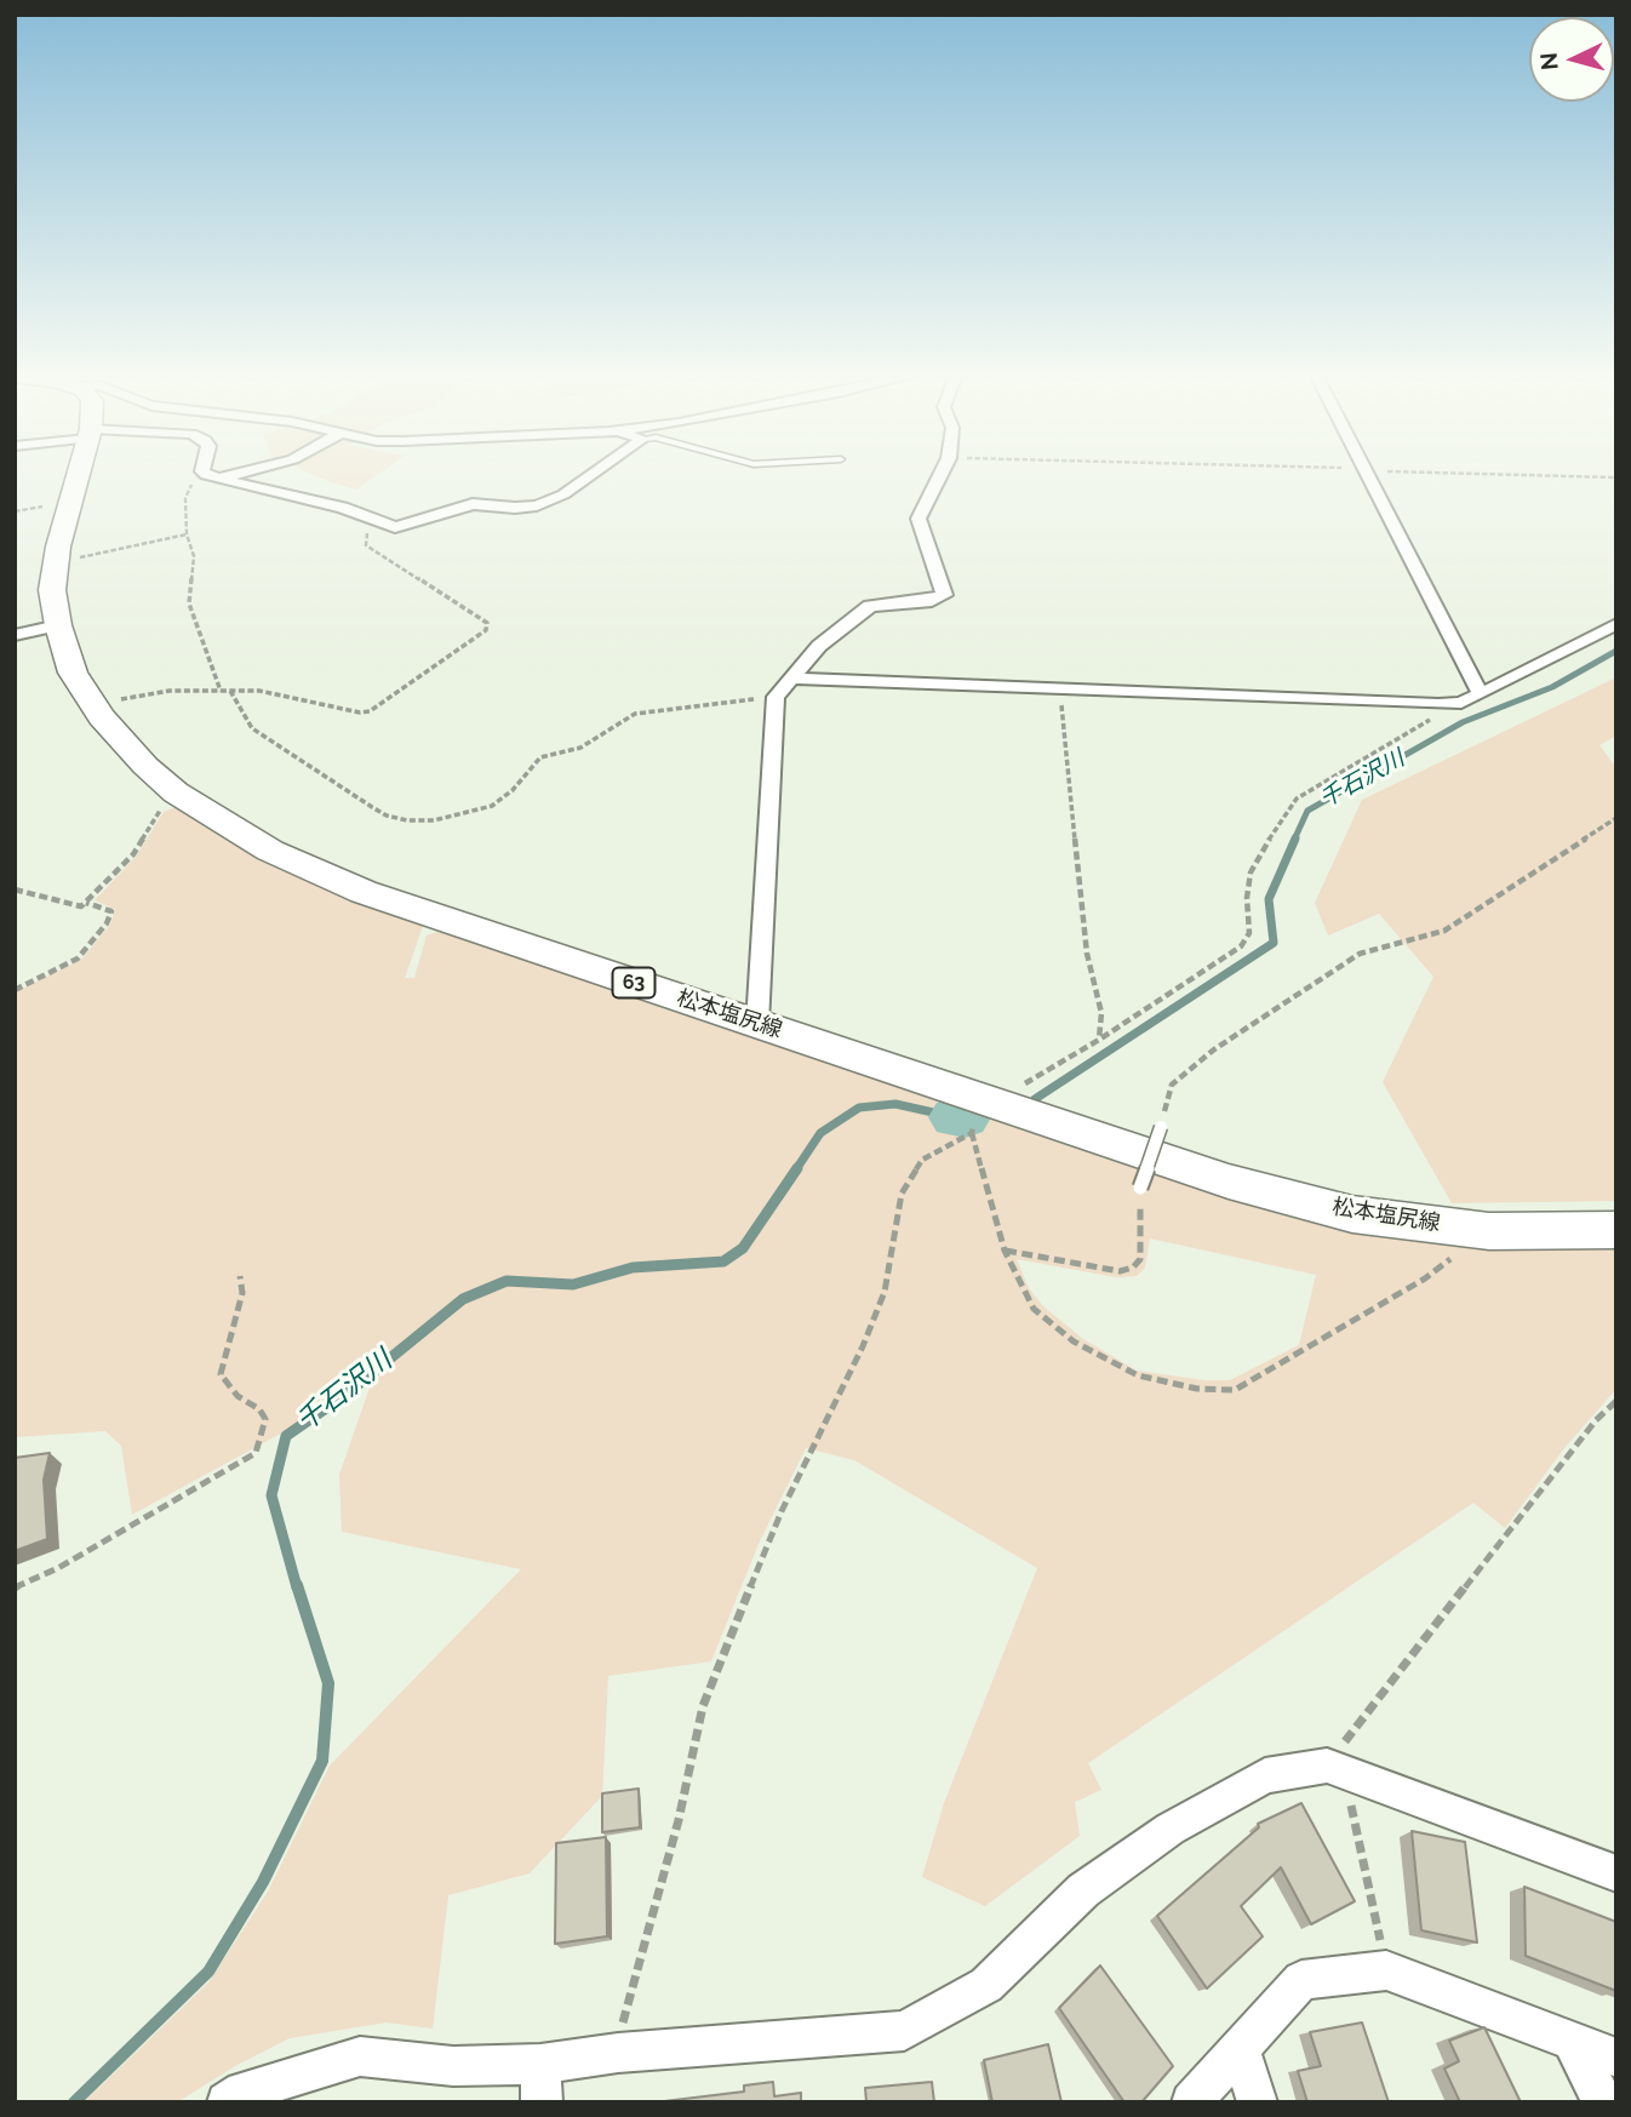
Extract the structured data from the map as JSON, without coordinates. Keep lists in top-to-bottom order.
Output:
{
  "streets": {
    "main road": ["63", "松本塩尻線"]
  },
  "water": ["千石沢川"],
  "north": "left"
}
